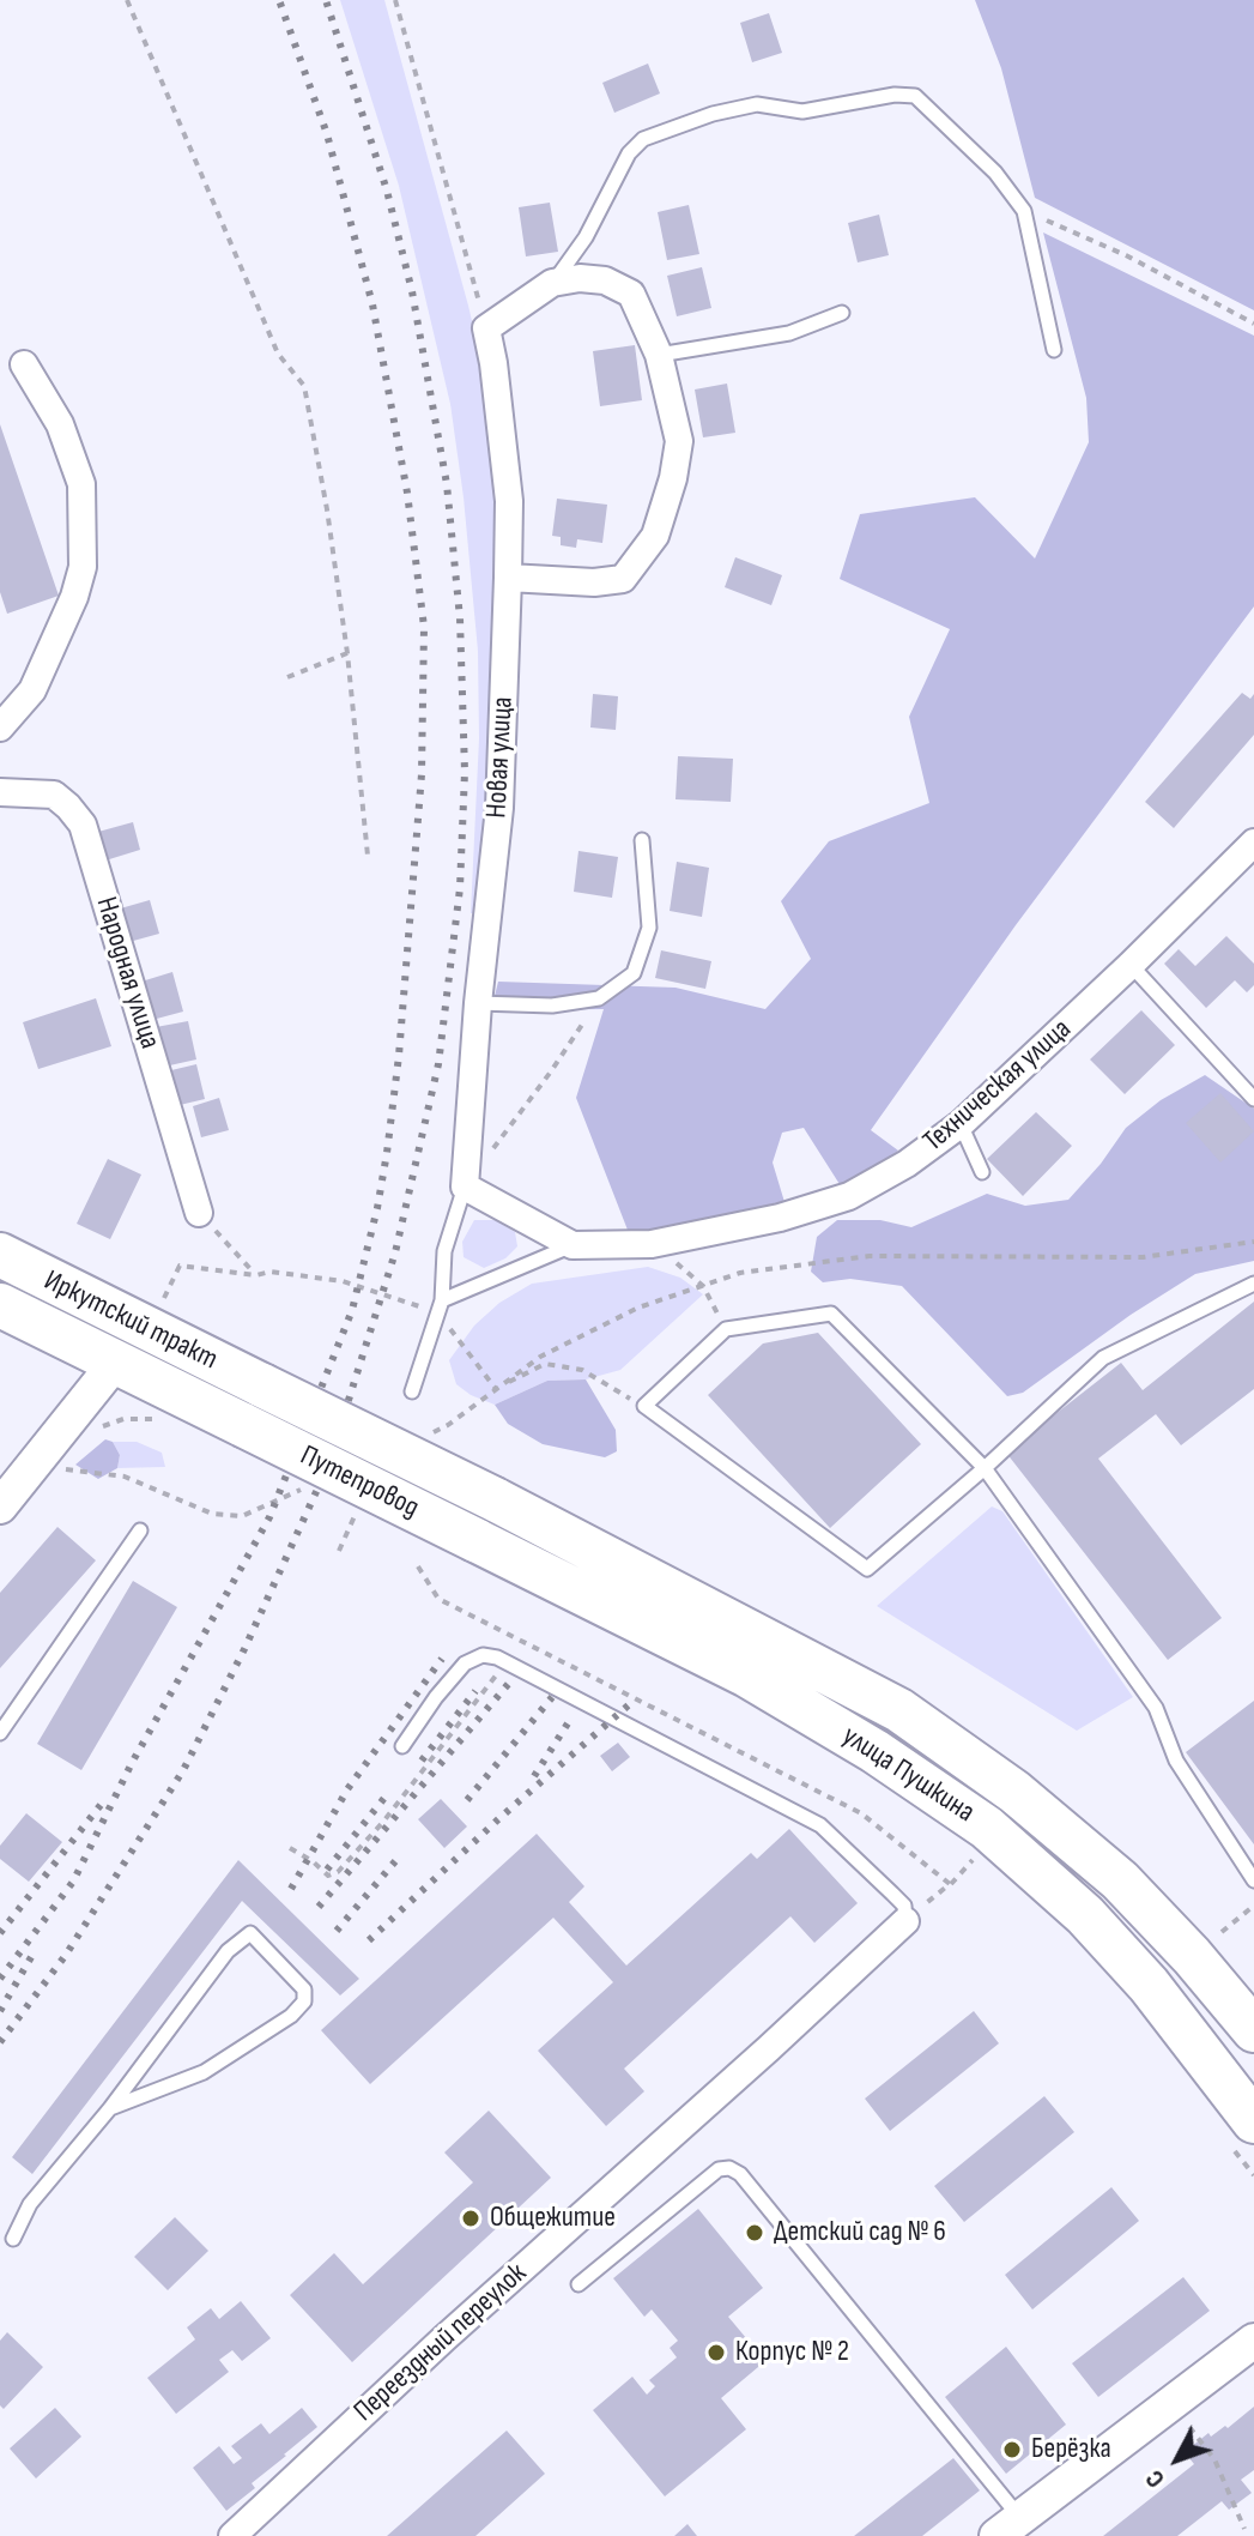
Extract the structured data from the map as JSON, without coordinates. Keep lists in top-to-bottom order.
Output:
{
  "streets": {
    "main road": ["Иркутский тракт", "Путепровод", "улица Пушкина"],
    "street": [
      "Новая улица",
      "Народная улица",
      "Техническая улица",
      "Переездный переулок"
    ]
  },
  "crossings": [
    ["Иркутский тракт", "Путепровод"],
    ["Путепровод", "улица Пушкина"]
  ],
  "places": [
    "Общежитие",
    "Детский сад № 6",
    "Корпус № 2",
    "Берёзка"
  ],
  "north": "bottom left"
}
